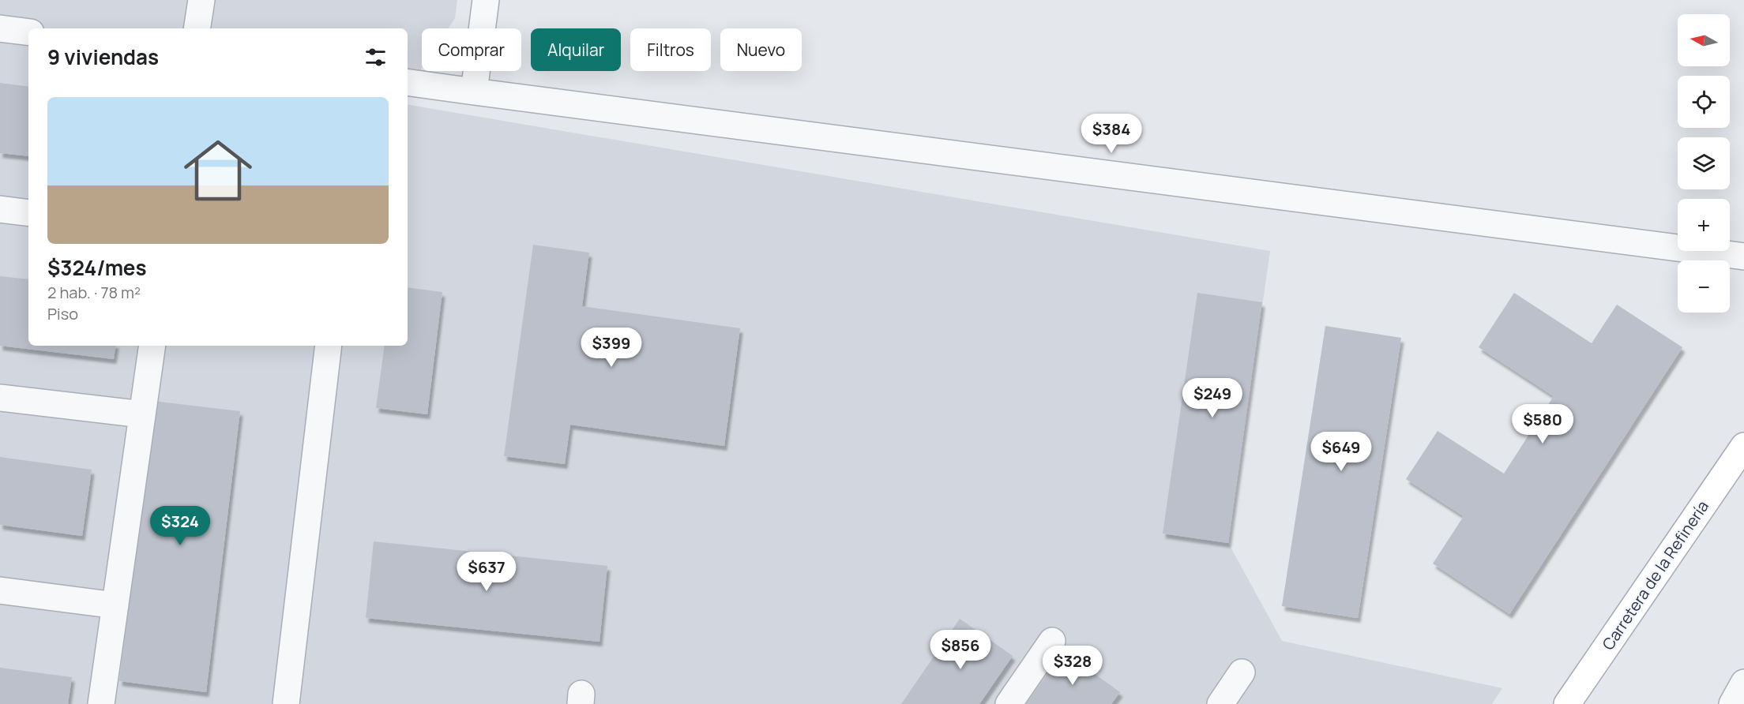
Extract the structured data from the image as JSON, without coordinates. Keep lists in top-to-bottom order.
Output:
{
  "streets": {
    "main road": ["Carretera de la Refinería"]
  },
  "north": "left",
  "page": {
    "map_buttons": ["+", "−"],
    "chip": [
      "Comprar",
      "Alquilar",
      "Filtros",
      "Nuevo"
    ],
    "heading": "9 viviendas",
    "list": [
      {
        "name": "$324/mes",
        "note": "2 hab. · 78 m² · Piso"
      }
    ],
    "price": [
      "$384",
      "$399",
      "$249",
      "$580",
      "$649",
      "$324",
      "$637",
      "$856",
      "$328"
    ]
  }
}
